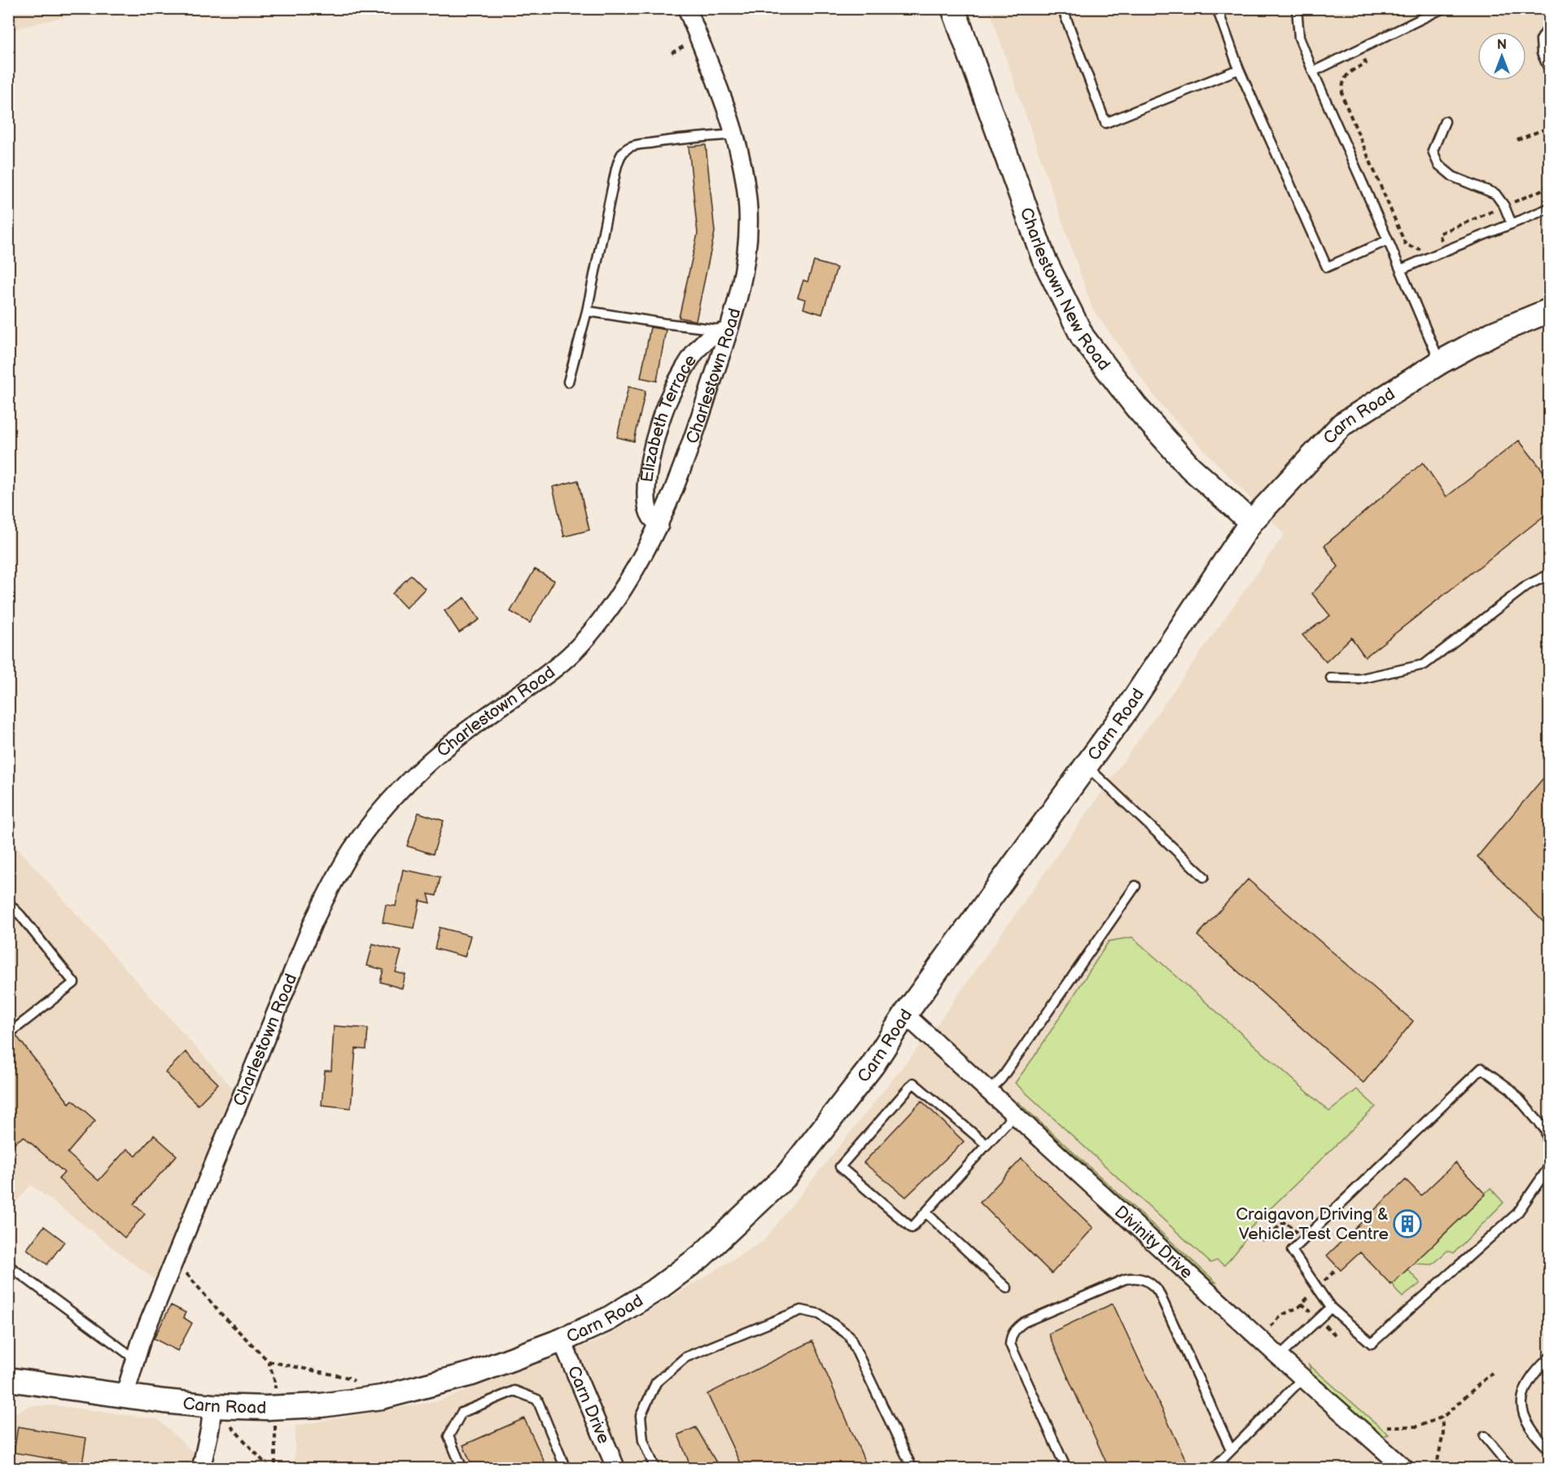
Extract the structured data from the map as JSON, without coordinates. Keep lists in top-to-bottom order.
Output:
{
  "streets": {
    "main road": ["Charlestown New Road", "Carn Road"],
    "street": [
      "Charlestown Road",
      "Elizabeth Terrace",
      "Divinity Drive",
      "Carn Drive"
    ]
  },
  "crossings": [
    ["Charlestown New Road", "Carn Road"],
    ["Charlestown Road", "Carn Road"],
    ["Charlestown Road", "Elizabeth Terrace"],
    ["Carn Road", "Divinity Drive"],
    ["Carn Road", "Carn Drive"]
  ],
  "places": {
    "building": ["Craigavon Driving & Vehicle Test Centre"]
  },
  "north": "top"
}
